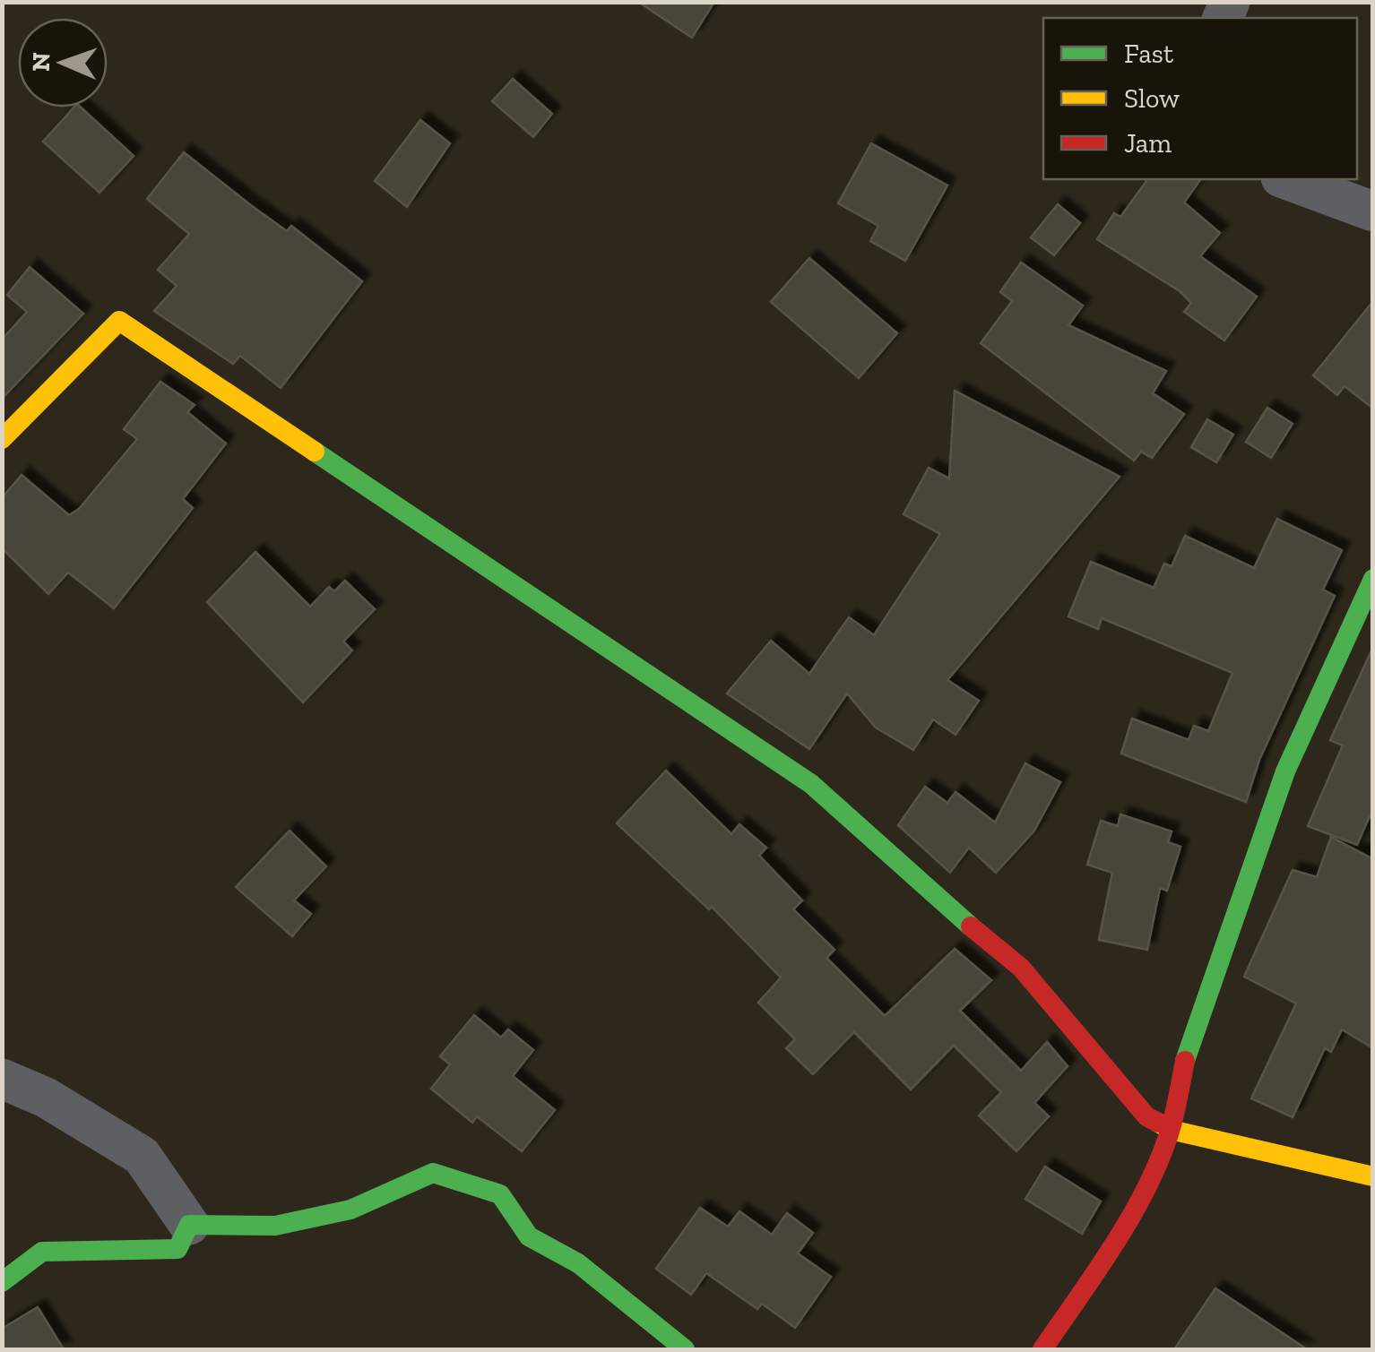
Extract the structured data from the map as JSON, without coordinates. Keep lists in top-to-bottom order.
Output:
{
  "legend": ["Fast", "Slow", "Jam"],
  "north": "left"
}
